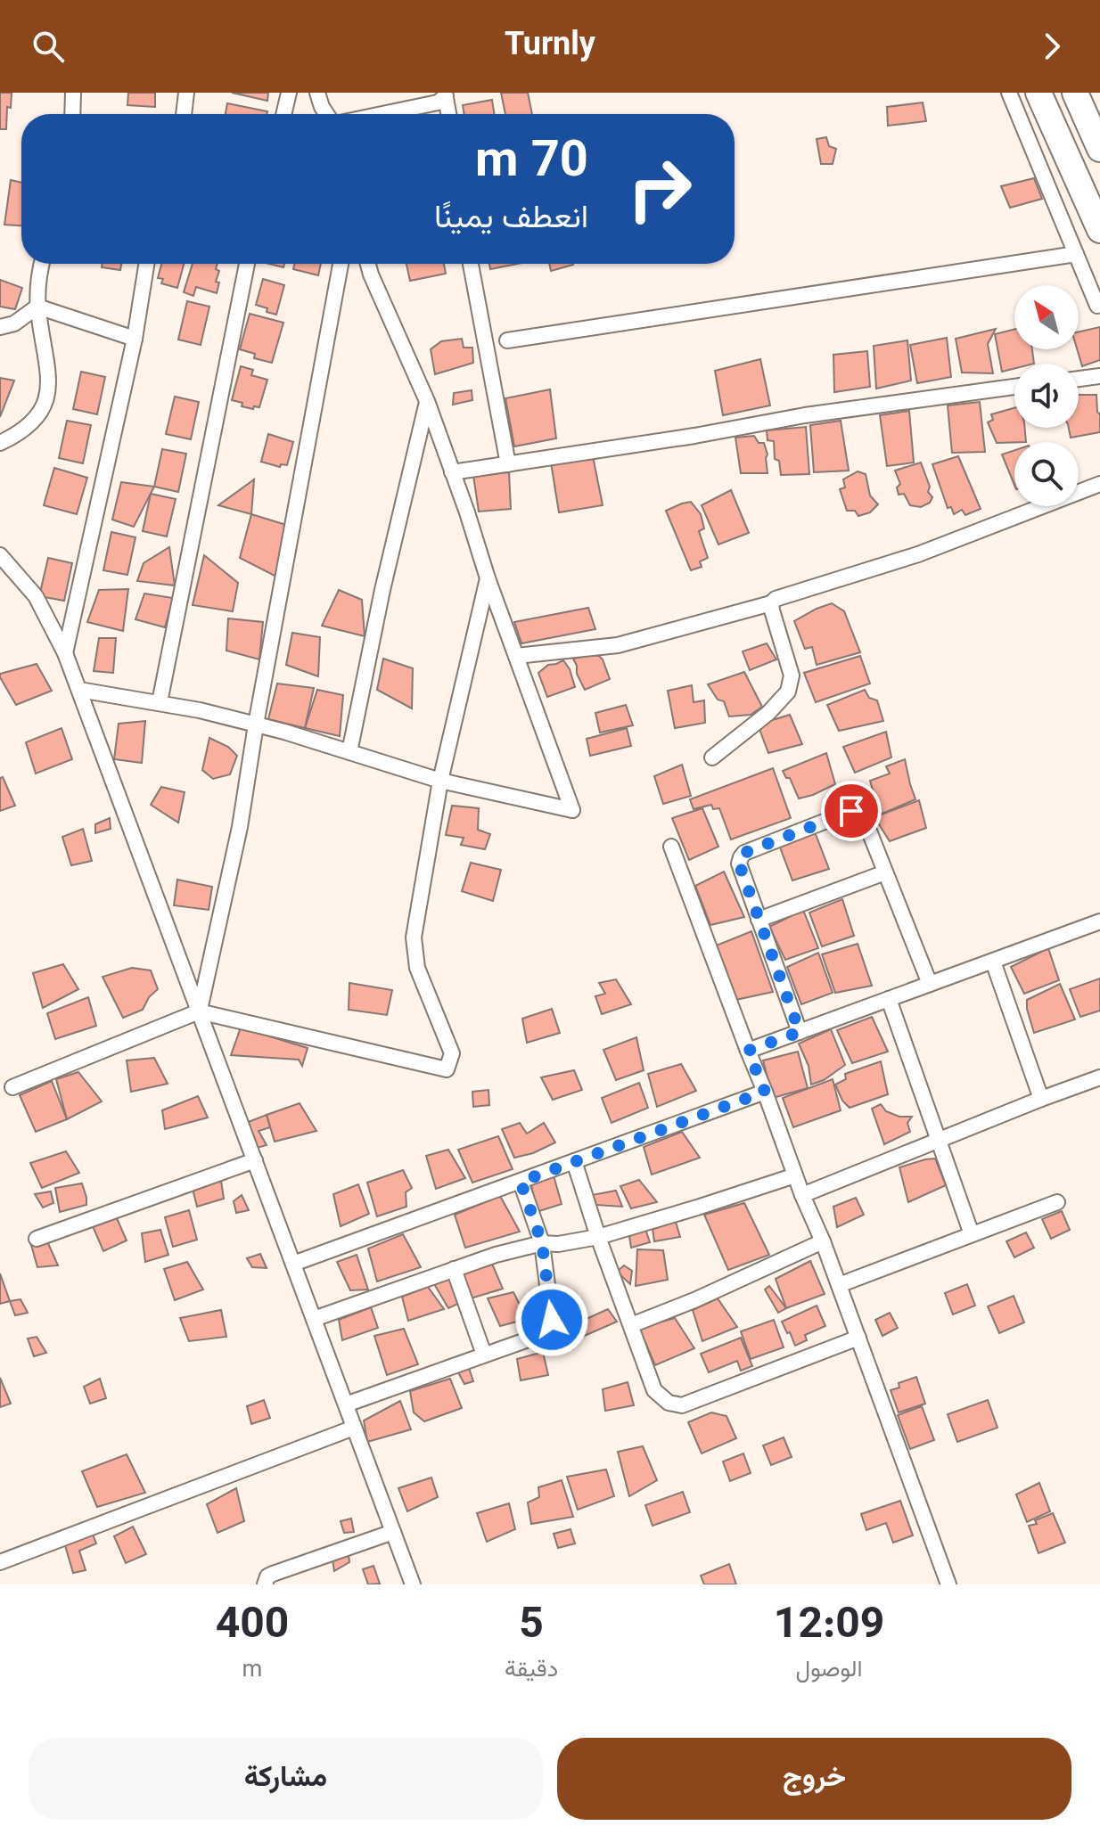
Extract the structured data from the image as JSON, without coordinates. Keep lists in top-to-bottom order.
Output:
{
  "north": "top left",
  "page": {
    "header": "Turnly",
    "turn": ["70 m", "انعطف يمينًا"],
    "eta": [
      "12:09",
      "الوصول",
      "5",
      "دقيقة",
      "400",
      "m"
    ],
    "buttons": ["خروج", "مشاركة"]
  }
}
